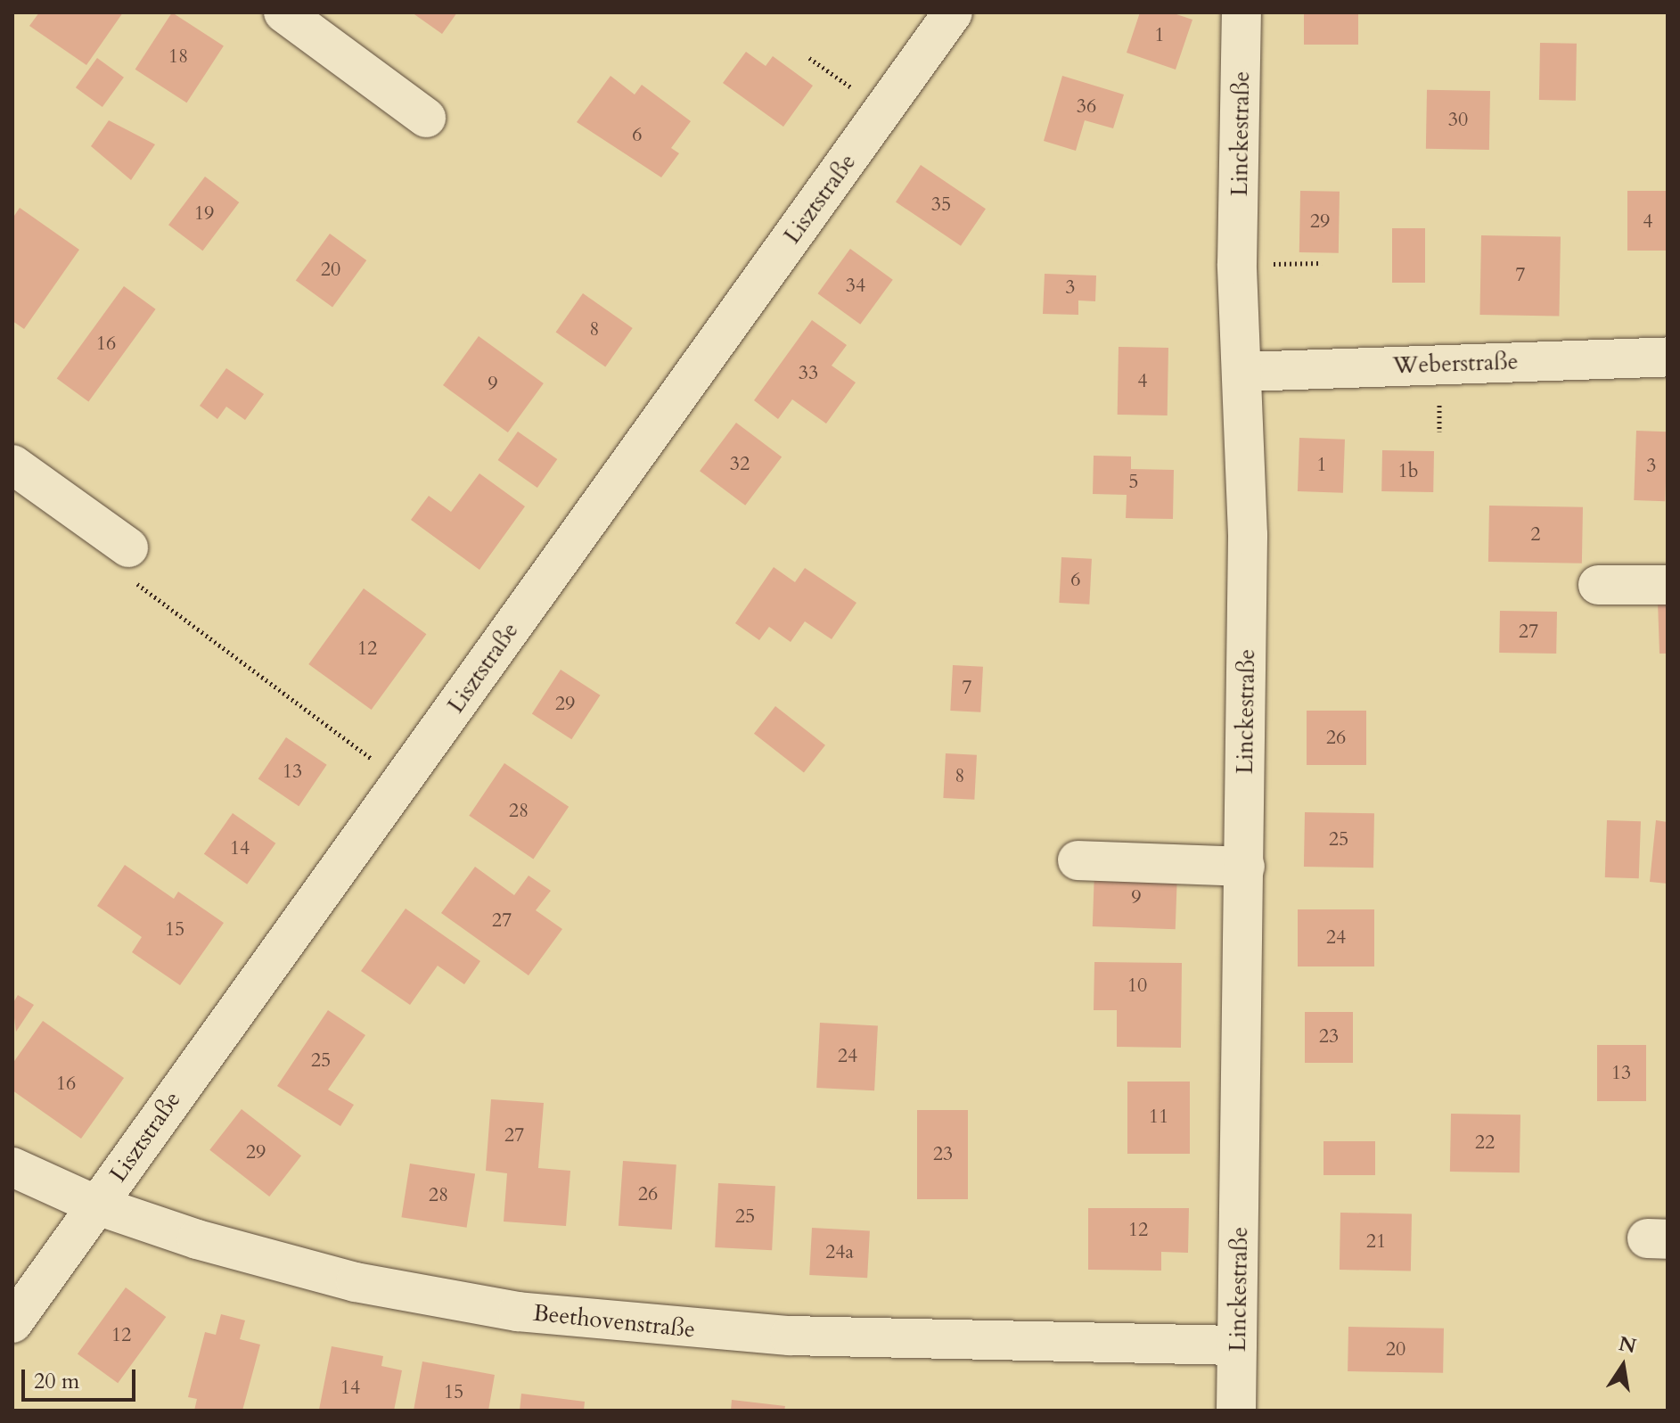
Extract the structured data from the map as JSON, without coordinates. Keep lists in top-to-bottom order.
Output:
{
  "streets": {
    "street": [
      "Linckestraße",
      "Lisztstraße",
      "Weberstraße",
      "Beethovenstraße"
    ]
  },
  "crossings": [
    ["Linckestraße", "Weberstraße"],
    ["Linckestraße", "Beethovenstraße"],
    ["Lisztstraße", "Beethovenstraße"]
  ],
  "house_numbers": [
    "1",
    "18",
    "36",
    "30",
    "6",
    "35",
    "19",
    "29",
    "4",
    "20",
    "7",
    "34",
    "3",
    "8",
    "16",
    "33",
    "4",
    "9",
    "32",
    "1",
    "3",
    "1b",
    "5",
    "2",
    "6",
    "27",
    "12",
    "7",
    "29",
    "26",
    "13",
    "8",
    "28",
    "25",
    "14",
    "9",
    "27",
    "15",
    "24",
    "10",
    "23",
    "24",
    "25",
    "13",
    "16",
    "11",
    "27",
    "22",
    "29",
    "23",
    "26",
    "28",
    "25",
    "12",
    "21",
    "24a",
    "12",
    "20",
    "14",
    "15"
  ],
  "scale_bar": "20 m",
  "north": "top"
}
